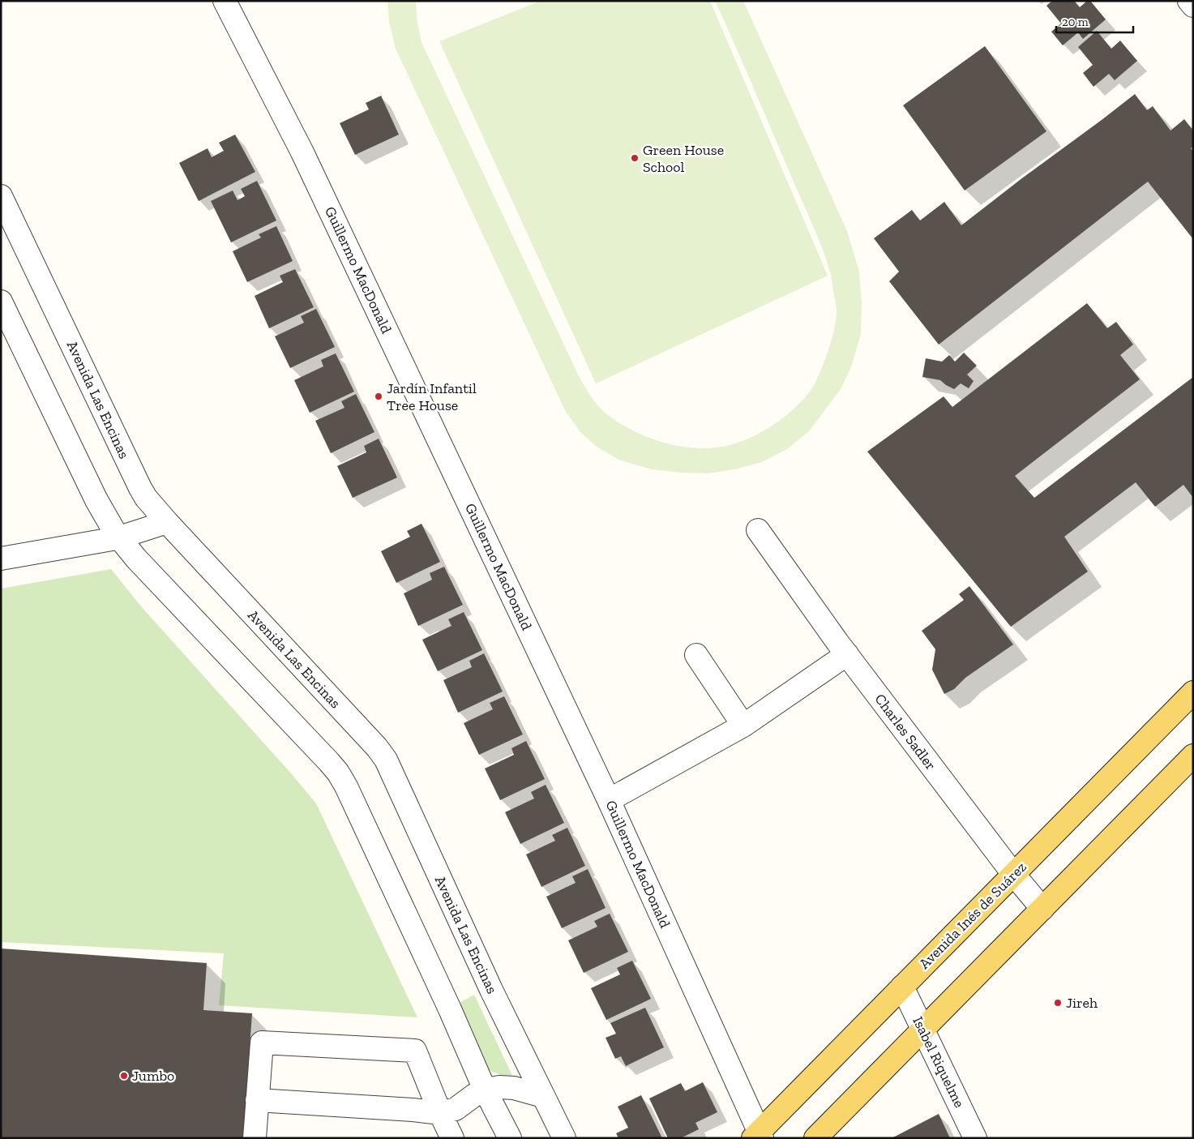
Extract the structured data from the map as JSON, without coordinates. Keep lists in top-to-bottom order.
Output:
{
  "streets": {
    "main road": ["Avenida Inés de Suárez"],
    "street": [
      "Guillermo MacDonald",
      "Avenida Las Encinas",
      "Charles Sadler",
      "Isabel Riquelme"
    ]
  },
  "crossings": [
    ["Guillermo MacDonald", "Avenida Inés de Suárez"],
    ["Charles Sadler", "Avenida Inés de Suárez"],
    ["Avenida Inés de Suárez", "Isabel Riquelme"]
  ],
  "places": [
    "Green House School",
    "Jardín Infantil Tree House",
    "Jireh",
    "Jumbo"
  ],
  "scale_bar": "20 m"
}
